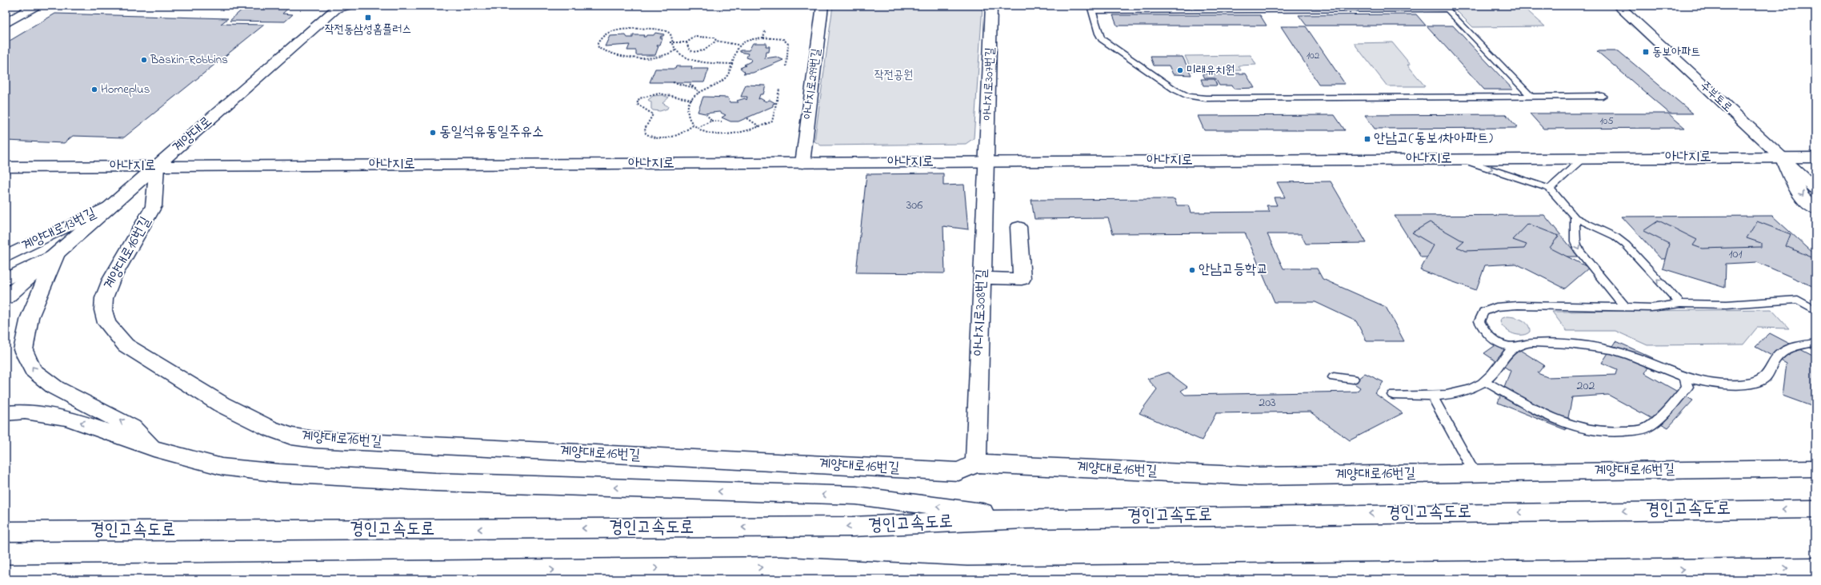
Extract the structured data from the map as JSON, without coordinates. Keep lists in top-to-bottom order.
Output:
{
  "streets": {
    "main road": [
      "아나지로299번길",
      "아나지로307번길",
      "주부토로",
      "계양대로",
      "아나지로",
      "계양대로13번길",
      "계양대로16번길",
      "아나지로308번길",
      "경인고속도로"
    ]
  },
  "crossings": [
    ["아나지로299번길", "아나지로"],
    ["아나지로307번길", "아나지로"],
    ["아나지로307번길", "아나지로308번길"],
    ["주부토로", "아나지로"],
    ["계양대로", "아나지로"],
    ["계양대로", "계양대로13번길"],
    ["계양대로", "계양대로16번길"],
    ["아나지로", "계양대로16번길"],
    ["아나지로", "아나지로308번길"],
    ["계양대로16번길", "아나지로308번길"]
  ],
  "parks": ["작전공원"],
  "places": {
    "transit": ["작전동삼성홈플러스", "동보아파트", "안남고(동보1차아파트)"],
    "other": [
      "Baskin-Robbins",
      "미래유치원",
      "Homeplus",
      "동일석유동일주유소",
      "안남고등학교"
    ]
  },
  "house_numbers": [
    "102",
    "105",
    "306",
    "101",
    "202",
    "203"
  ]
}
